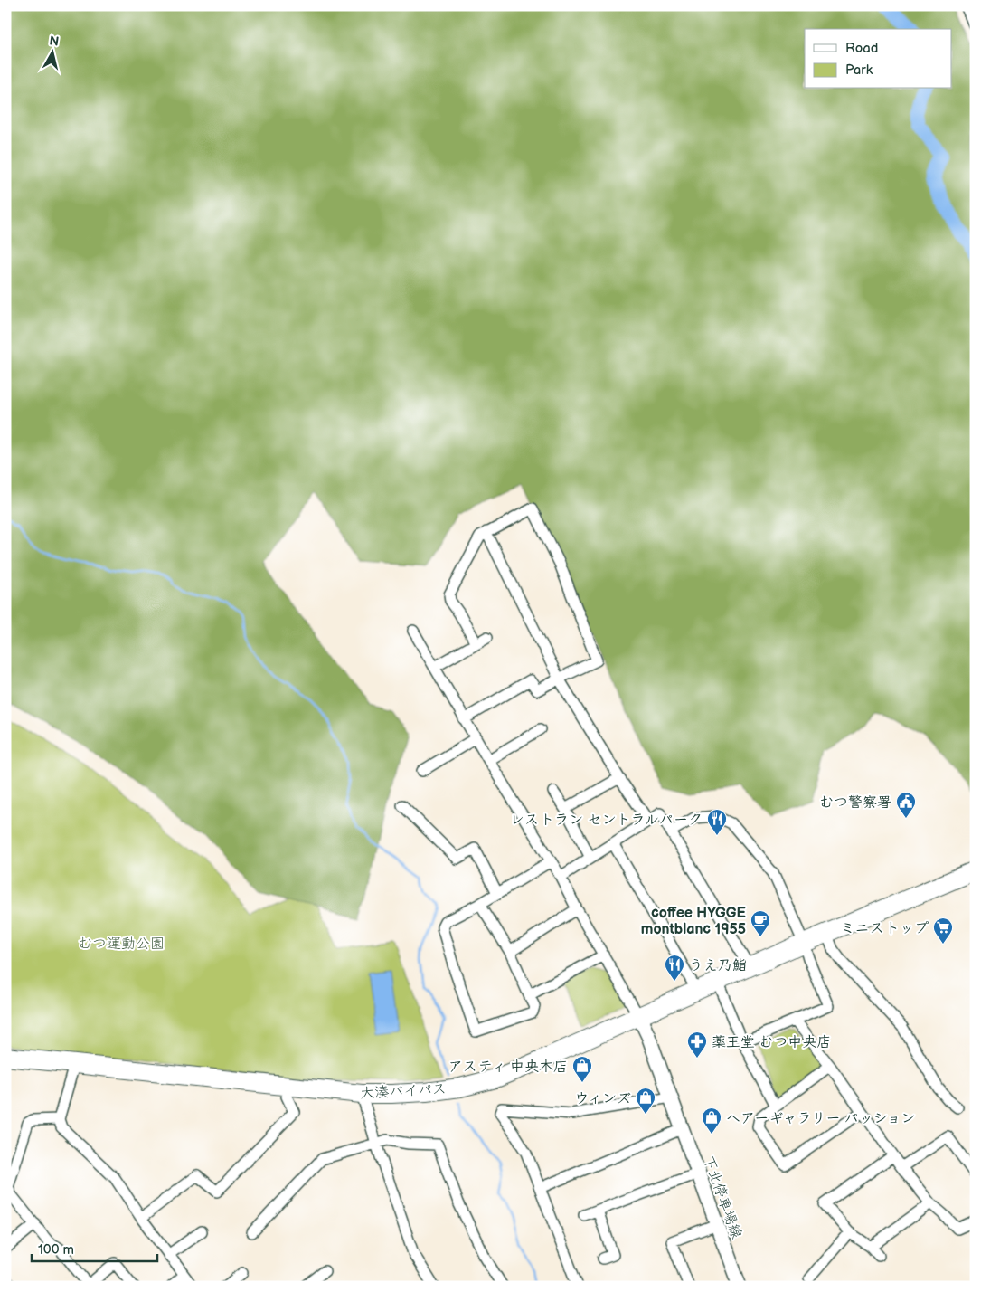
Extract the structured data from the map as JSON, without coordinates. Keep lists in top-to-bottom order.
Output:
{
  "streets": {
    "highway": ["大湊バイパス"],
    "main road": ["下北停車場線"]
  },
  "crossings": [
    ["大湊バイパス", "下北停車場線"]
  ],
  "parks": ["むつ運動公園"],
  "places": {
    "public building": ["むつ警察署"],
    "restaurant": ["レストラン セントラルパーク", "うえ乃鮨"],
    "cafe": ["coffee HYGGE montblanc 1955"],
    "supermarket": ["ミニストップ"],
    "pharmacy": ["薬王堂 むつ中央店"],
    "shop": ["アスティ 中央本店", "ウィンズ", "ヘアーギャラリー パッション"]
  },
  "legend": ["Road", "Park"],
  "scale_bar": "100 m",
  "north": "top"
}
